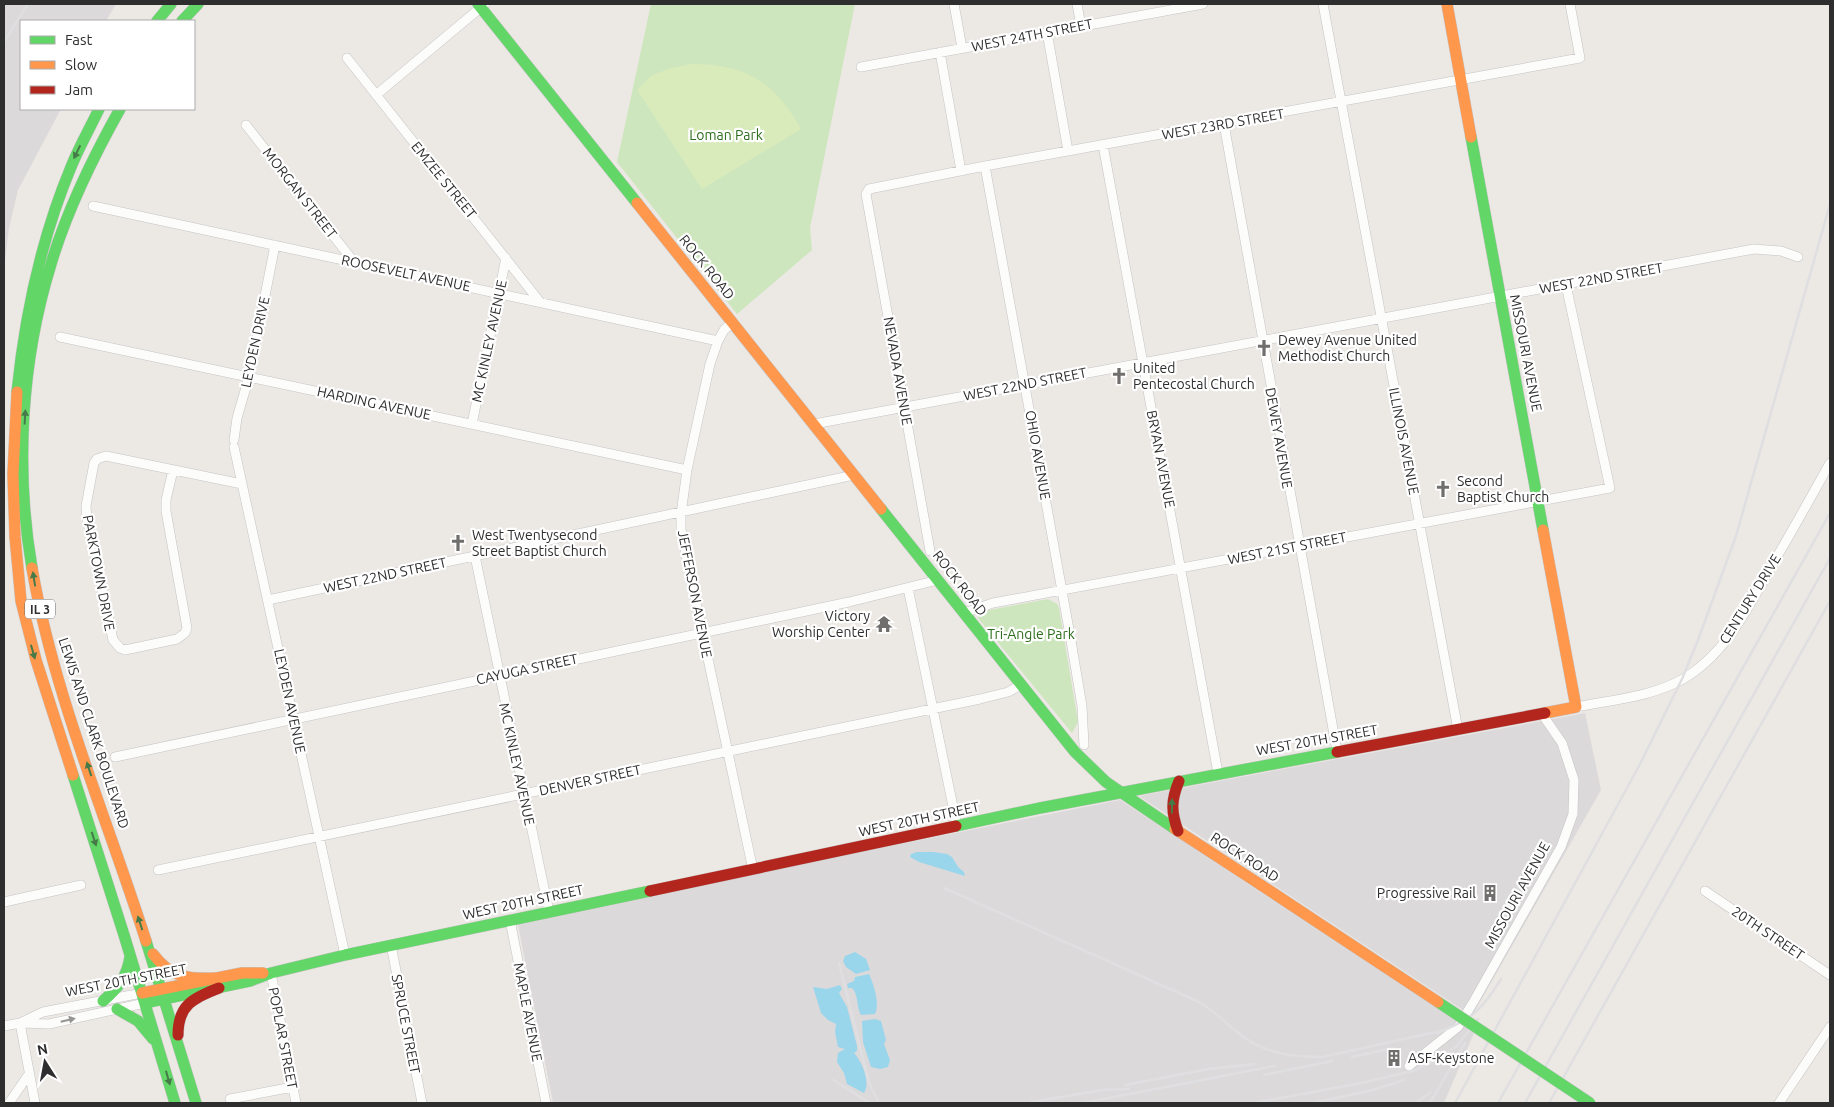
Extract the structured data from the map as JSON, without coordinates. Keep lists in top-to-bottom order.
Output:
{
  "streets": {
    "main road": [
      "ROCK ROAD",
      "MISSOURI AVENUE",
      "IL 3",
      "LEWIS AND CLARK BOULEVARD",
      "WEST 20TH STREET"
    ],
    "street": [
      "WEST 24TH STREET",
      "WEST 23RD STREET",
      "EMZEE STREET",
      "MORGAN STREET",
      "ROOSEVELT AVENUE",
      "WEST 22ND STREET",
      "MC KINLEY AVENUE",
      "LEYDEN DRIVE",
      "NEVADA AVENUE",
      "HARDING AVENUE",
      "DEWEY AVENUE",
      "ILLINOIS AVENUE",
      "OHIO AVENUE",
      "BRYAN AVENUE",
      "WEST 21ST STREET",
      "PARKTOWN DRIVE",
      "JEFFERSON AVENUE",
      "CENTURY DRIVE",
      "CAYUGA STREET",
      "LEYDEN AVENUE",
      "DENVER STREET",
      "20TH STREET",
      "MAPLE AVENUE",
      "SPRUCE STREET",
      "POPLAR STREET"
    ]
  },
  "crossings": [
    ["WEST 23RD STREET", "MISSOURI AVENUE"],
    ["WEST 23RD STREET", "NEVADA AVENUE"],
    ["WEST 23RD STREET", "DEWEY AVENUE"],
    ["WEST 23RD STREET", "ILLINOIS AVENUE"],
    ["WEST 23RD STREET", "OHIO AVENUE"],
    ["WEST 23RD STREET", "BRYAN AVENUE"],
    ["EMZEE STREET", "ROOSEVELT AVENUE"],
    ["EMZEE STREET", "MC KINLEY AVENUE"],
    ["MORGAN STREET", "ROOSEVELT AVENUE"],
    ["ROCK ROAD", "WEST 22ND STREET"],
    ["ROCK ROAD", "WEST 21ST STREET"],
    ["ROCK ROAD", "JEFFERSON AVENUE"],
    ["ROCK ROAD", "CAYUGA STREET"],
    ["ROCK ROAD", "WEST 20TH STREET"],
    ["ROCK ROAD", "DENVER STREET"],
    ["ROOSEVELT AVENUE", "MC KINLEY AVENUE"],
    ["ROOSEVELT AVENUE", "LEYDEN DRIVE"],
    ["ROOSEVELT AVENUE", "JEFFERSON AVENUE"],
    ["WEST 22ND STREET", "MC KINLEY AVENUE"],
    ["WEST 22ND STREET", "MISSOURI AVENUE"],
    ["WEST 22ND STREET", "NEVADA AVENUE"],
    ["WEST 22ND STREET", "DEWEY AVENUE"],
    ["WEST 22ND STREET", "ILLINOIS AVENUE"],
    ["WEST 22ND STREET", "OHIO AVENUE"],
    ["WEST 22ND STREET", "BRYAN AVENUE"],
    ["WEST 22ND STREET", "WEST 21ST STREET"],
    ["WEST 22ND STREET", "JEFFERSON AVENUE"],
    ["WEST 22ND STREET", "LEYDEN AVENUE"],
    ["MC KINLEY AVENUE", "HARDING AVENUE"],
    ["MC KINLEY AVENUE", "CAYUGA STREET"],
    ["MC KINLEY AVENUE", "WEST 20TH STREET"],
    ["MC KINLEY AVENUE", "DENVER STREET"],
    ["LEYDEN DRIVE", "HARDING AVENUE"],
    ["LEYDEN DRIVE", "LEYDEN AVENUE"],
    ["MISSOURI AVENUE", "WEST 21ST STREET"],
    ["MISSOURI AVENUE", "CENTURY DRIVE"],
    ["MISSOURI AVENUE", "WEST 20TH STREET"],
    ["HARDING AVENUE", "JEFFERSON AVENUE"],
    ["DEWEY AVENUE", "WEST 21ST STREET"],
    ["DEWEY AVENUE", "WEST 20TH STREET"],
    ["ILLINOIS AVENUE", "WEST 21ST STREET"],
    ["ILLINOIS AVENUE", "WEST 20TH STREET"],
    ["OHIO AVENUE", "WEST 21ST STREET"],
    ["BRYAN AVENUE", "WEST 21ST STREET"],
    ["BRYAN AVENUE", "WEST 20TH STREET"],
    ["PARKTOWN DRIVE", "LEYDEN AVENUE"],
    ["JEFFERSON AVENUE", "CAYUGA STREET"],
    ["JEFFERSON AVENUE", "WEST 20TH STREET"],
    ["JEFFERSON AVENUE", "DENVER STREET"],
    ["CENTURY DRIVE", "WEST 20TH STREET"],
    ["IL 3", "WEST 20TH STREET"],
    ["CAYUGA STREET", "LEYDEN AVENUE"],
    ["LEYDEN AVENUE", "WEST 20TH STREET"],
    ["LEYDEN AVENUE", "DENVER STREET"],
    ["LEWIS AND CLARK BOULEVARD", "WEST 20TH STREET"],
    ["WEST 20TH STREET", "MAPLE AVENUE"],
    ["WEST 20TH STREET", "SPRUCE STREET"],
    ["WEST 20TH STREET", "POPLAR STREET"]
  ],
  "parks": ["Loman Park", "Tri-Angle Park"],
  "places": {
    "church": [
      "Dewey Avenue United Methodist Church",
      "United Pentecostal Church",
      "Second Baptist Church",
      "West Twentysecond Street Baptist Church"
    ],
    "temple": ["Victory Worship Center"],
    "building": ["Progressive Rail", "ASF-Keystone"]
  },
  "legend": ["Fast", "Slow", "Jam"],
  "north": "top"
}
